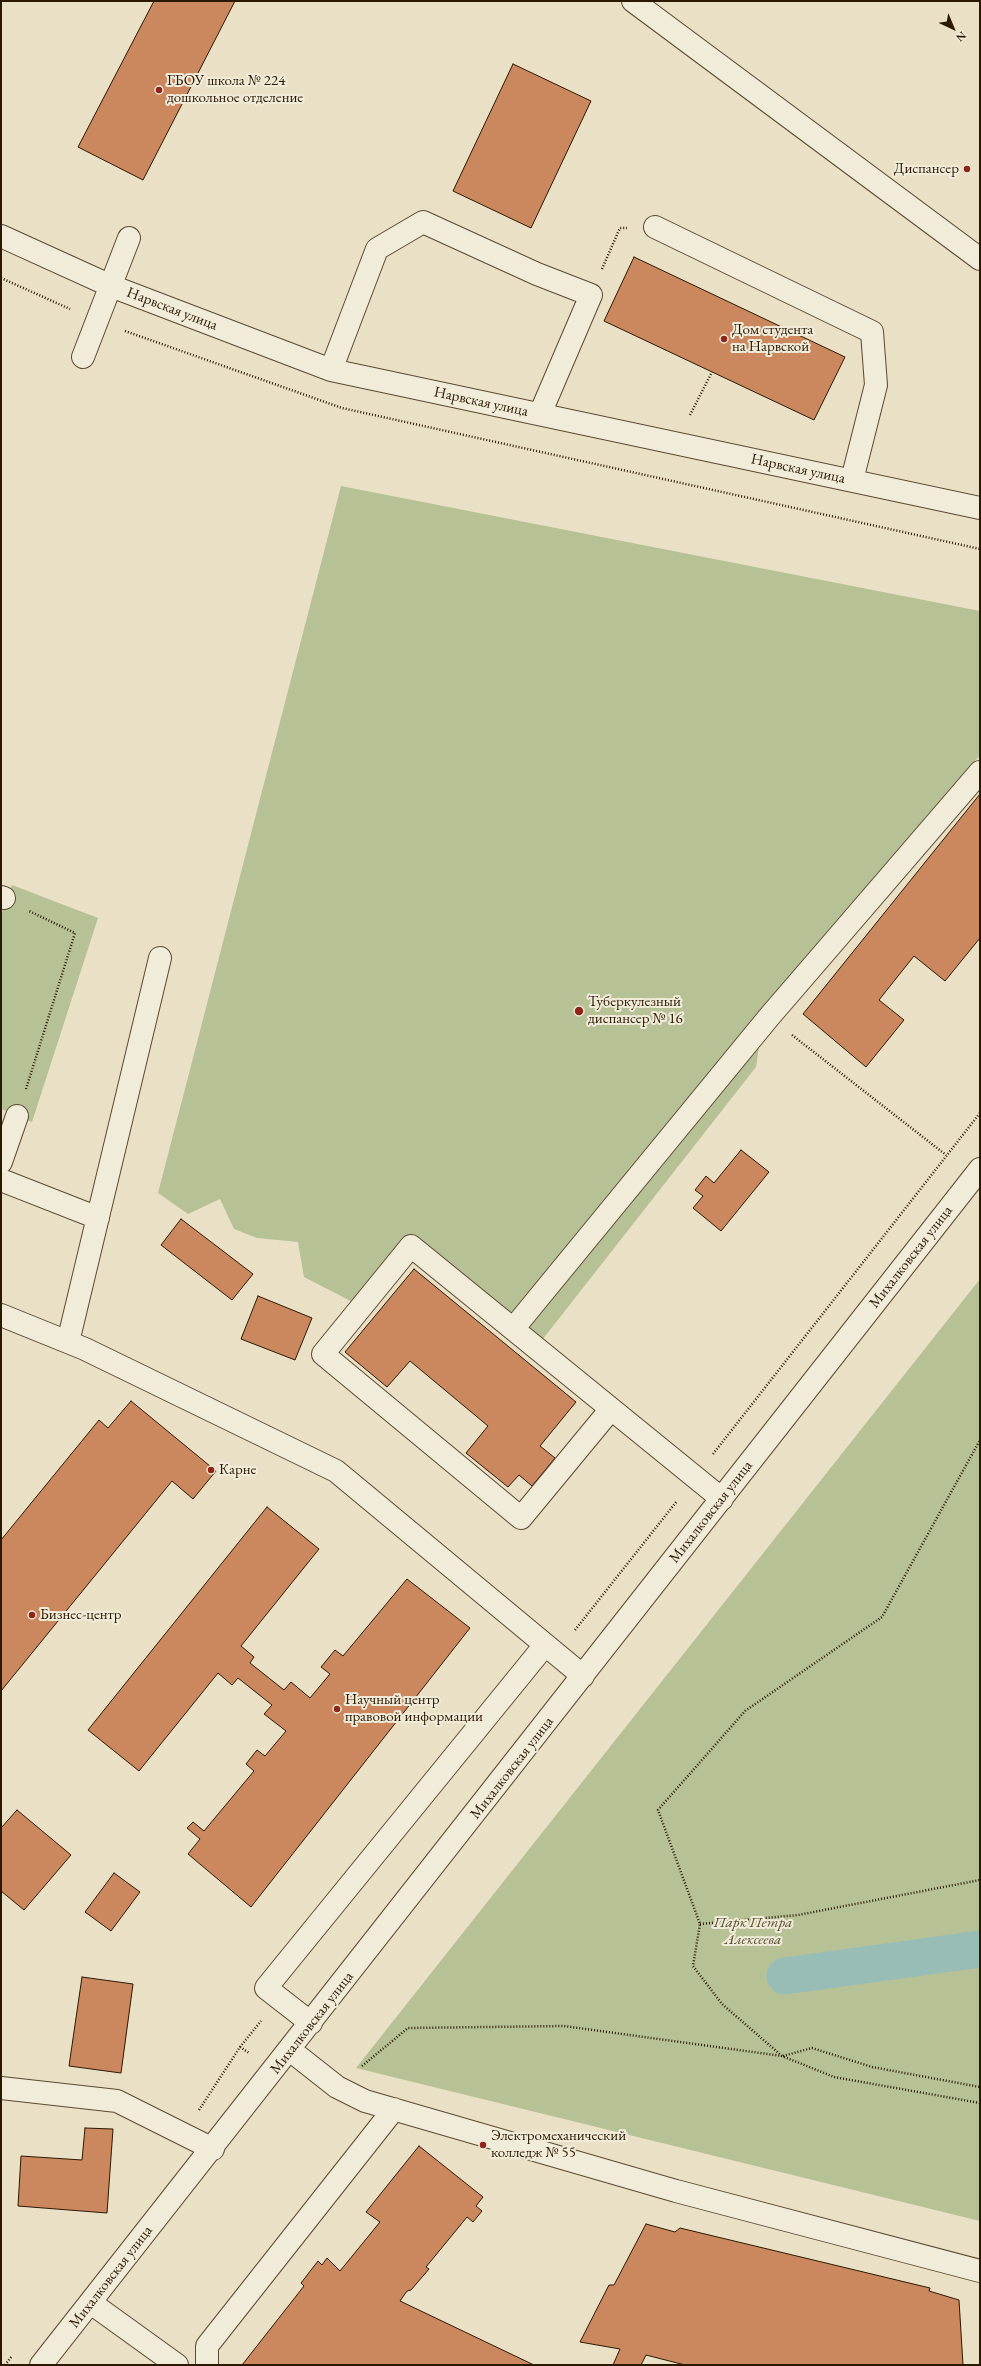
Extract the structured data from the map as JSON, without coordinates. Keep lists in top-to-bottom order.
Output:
{
  "streets": {
    "street": ["Нарвская улица", "Михалковская улица"]
  },
  "parks": ["Парк Петра Алексеева"],
  "places": [
    "ГБОУ школа № 224 дошкольное отделение",
    "Диспансер",
    "Дом студента на Нарвской",
    "Туберкулезный диспансер № 16",
    "Карне",
    "Бизнес-центр",
    "Научный центр правовой информации",
    "Электромеханический колледж № 55"
  ],
  "north": "bottom right"
}
